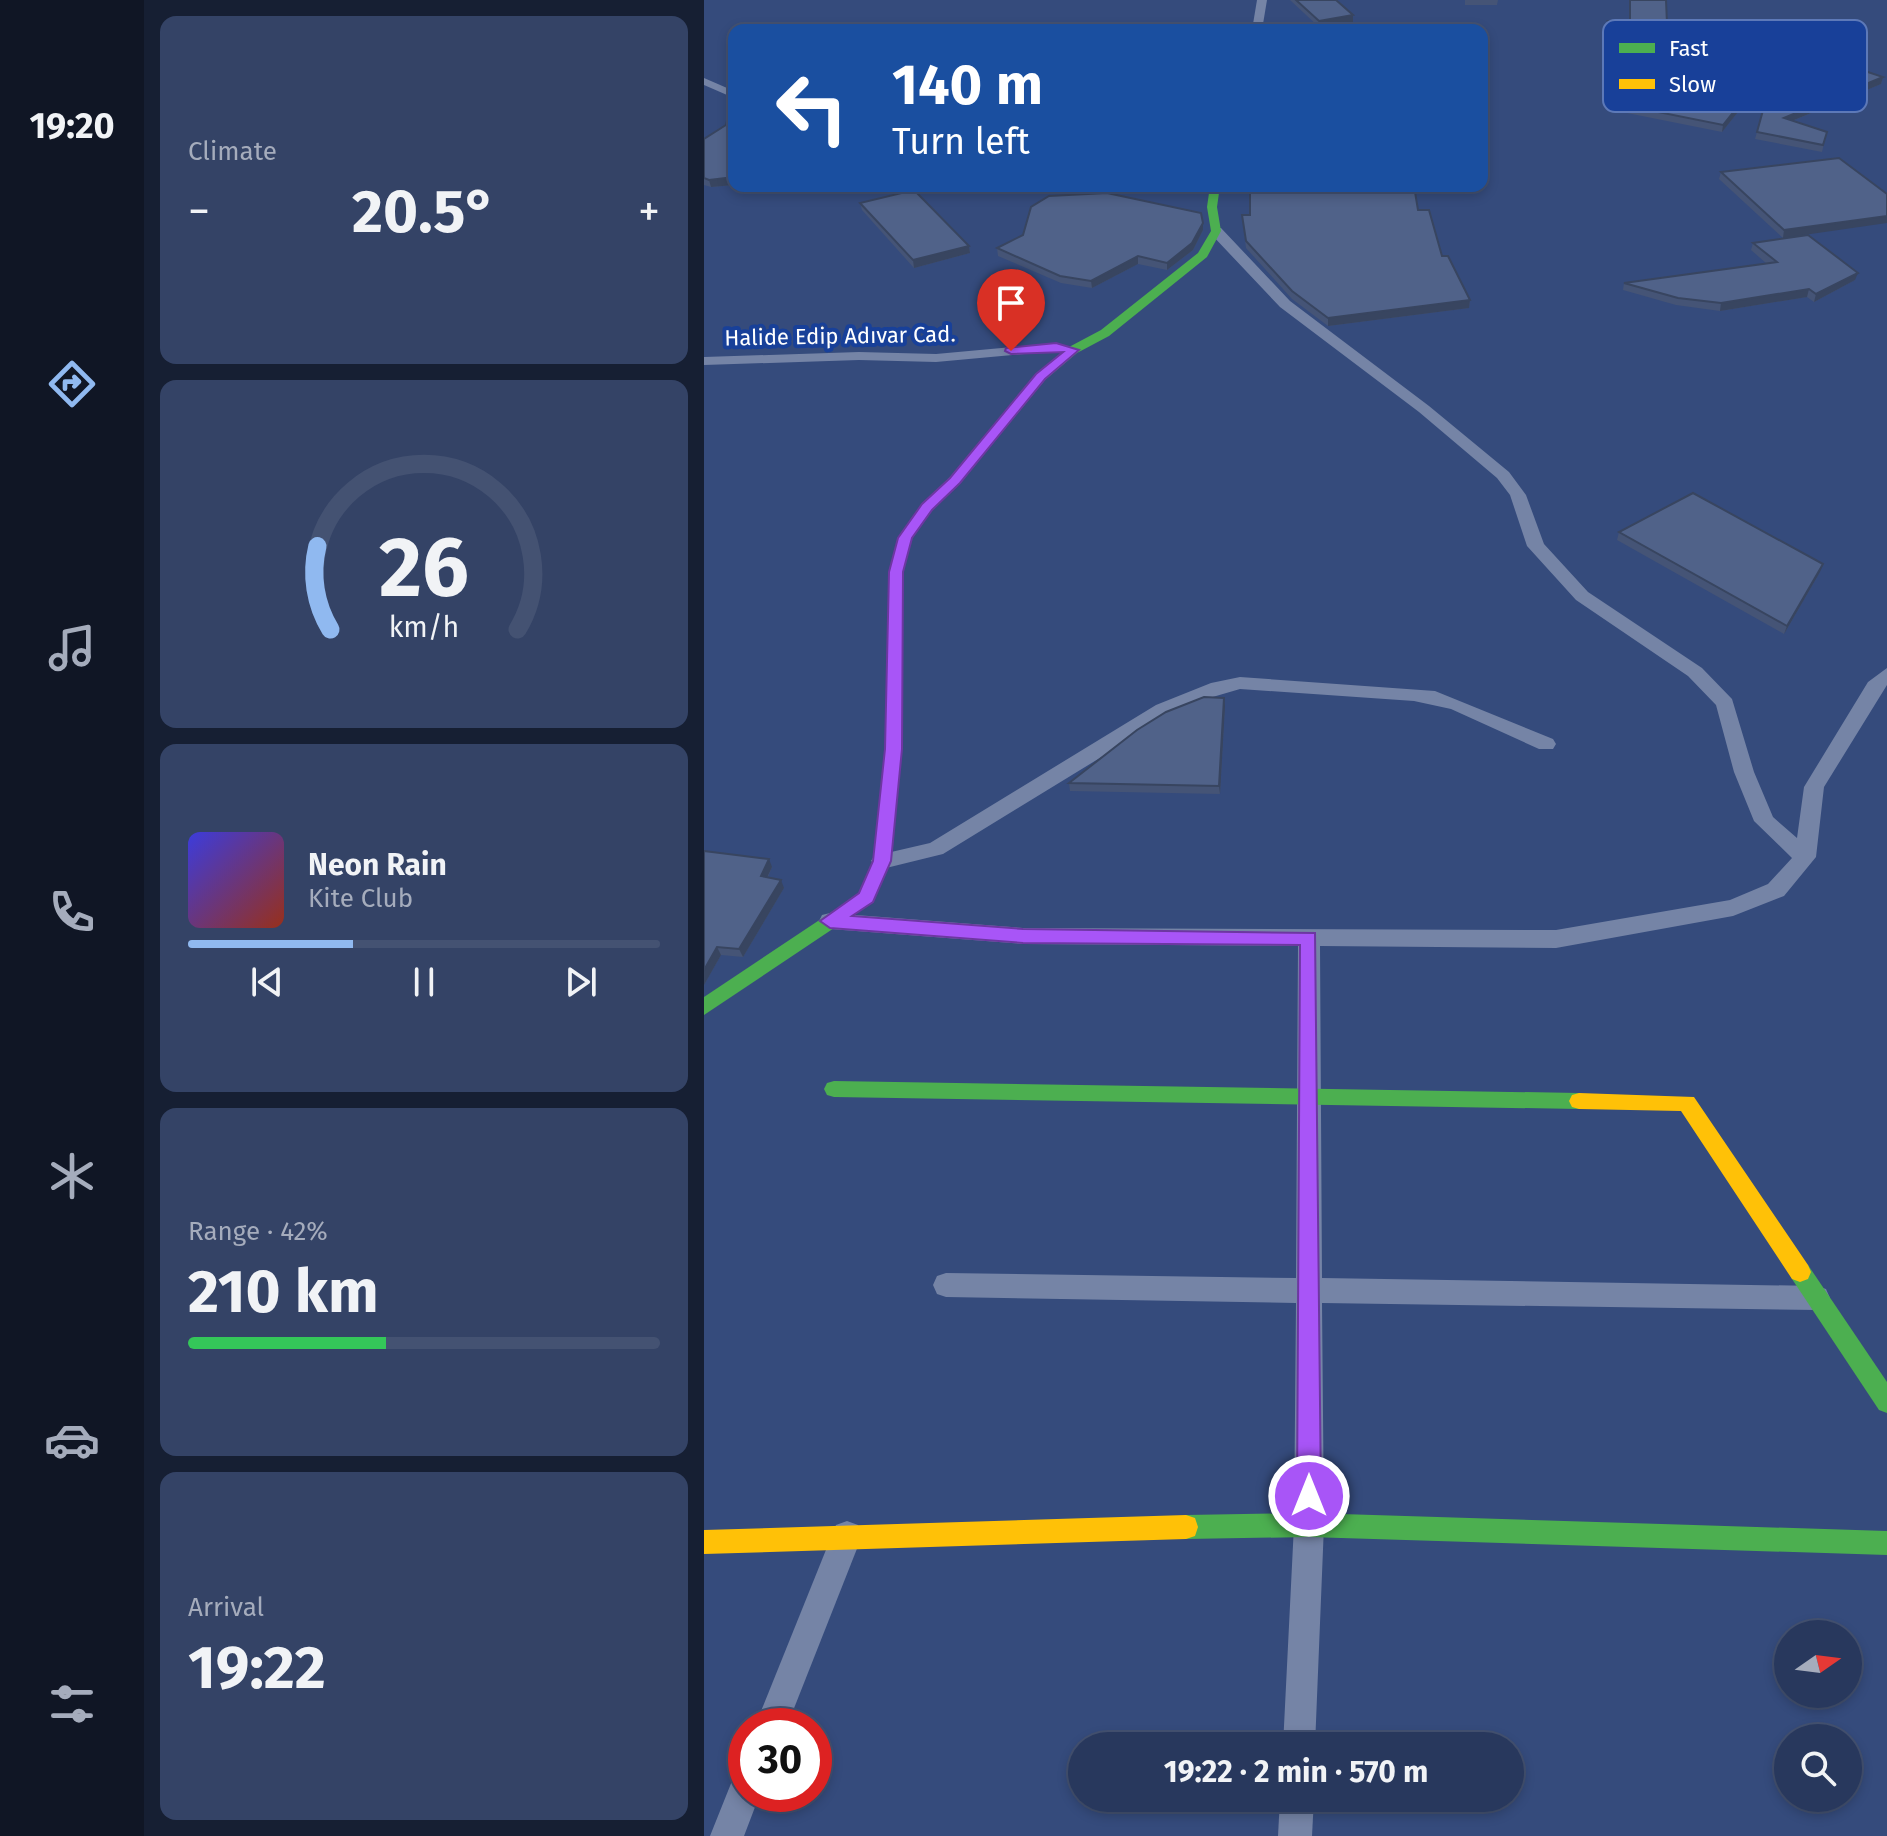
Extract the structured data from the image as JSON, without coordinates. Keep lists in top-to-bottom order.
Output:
{
  "streets": {
    "street": ["Halide Edip Adıvar Cad."]
  },
  "legend": ["Fast", "Slow"],
  "north": "right",
  "page": {
    "tabs": "19:20",
    "tile": [
      "Climate",
      ["Range · 42%", "210 km"],
      ["Arrival", "19:22"]
    ],
    "turn": ["140 m", "Turn left"],
    "heat": ["−", "20.5°", "+"],
    "song": ["Neon Rain", "Kite Club"],
    "limit": "30",
    "trip": "19:22 · 2 min · 570 m",
    "gauge": ["26", "km/h"]
  }
}
